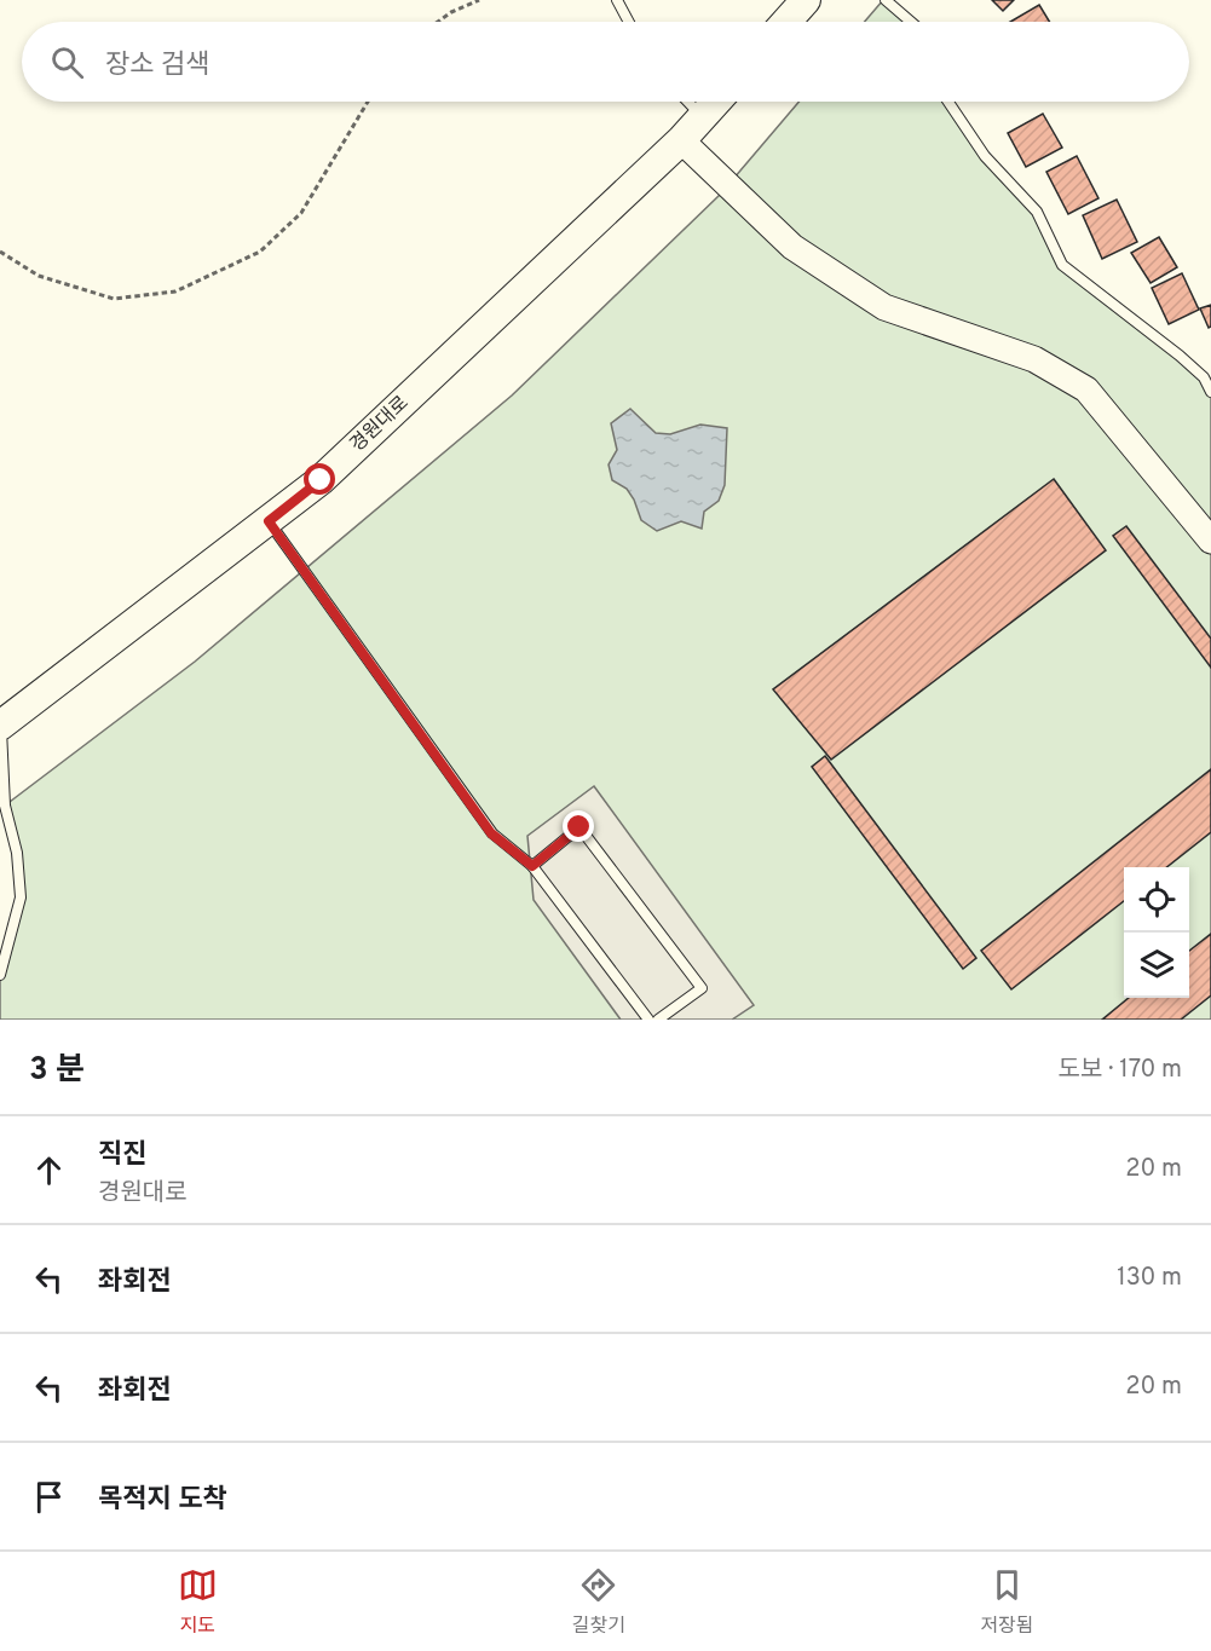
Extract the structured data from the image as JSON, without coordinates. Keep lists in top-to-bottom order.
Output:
{
  "streets": {
    "main road": ["경원대로"]
  },
  "page": {
    "search": "장소 검색",
    "heading": ["3 분", "도보 · 170 m"],
    "list": [
      ["직진", "경원대로", "20 m"],
      ["좌회전", "130 m"],
      ["좌회전", "20 m"],
      "목적지 도착"
    ],
    "nav": ["지도", "길찾기", "저장됨"]
  }
}
